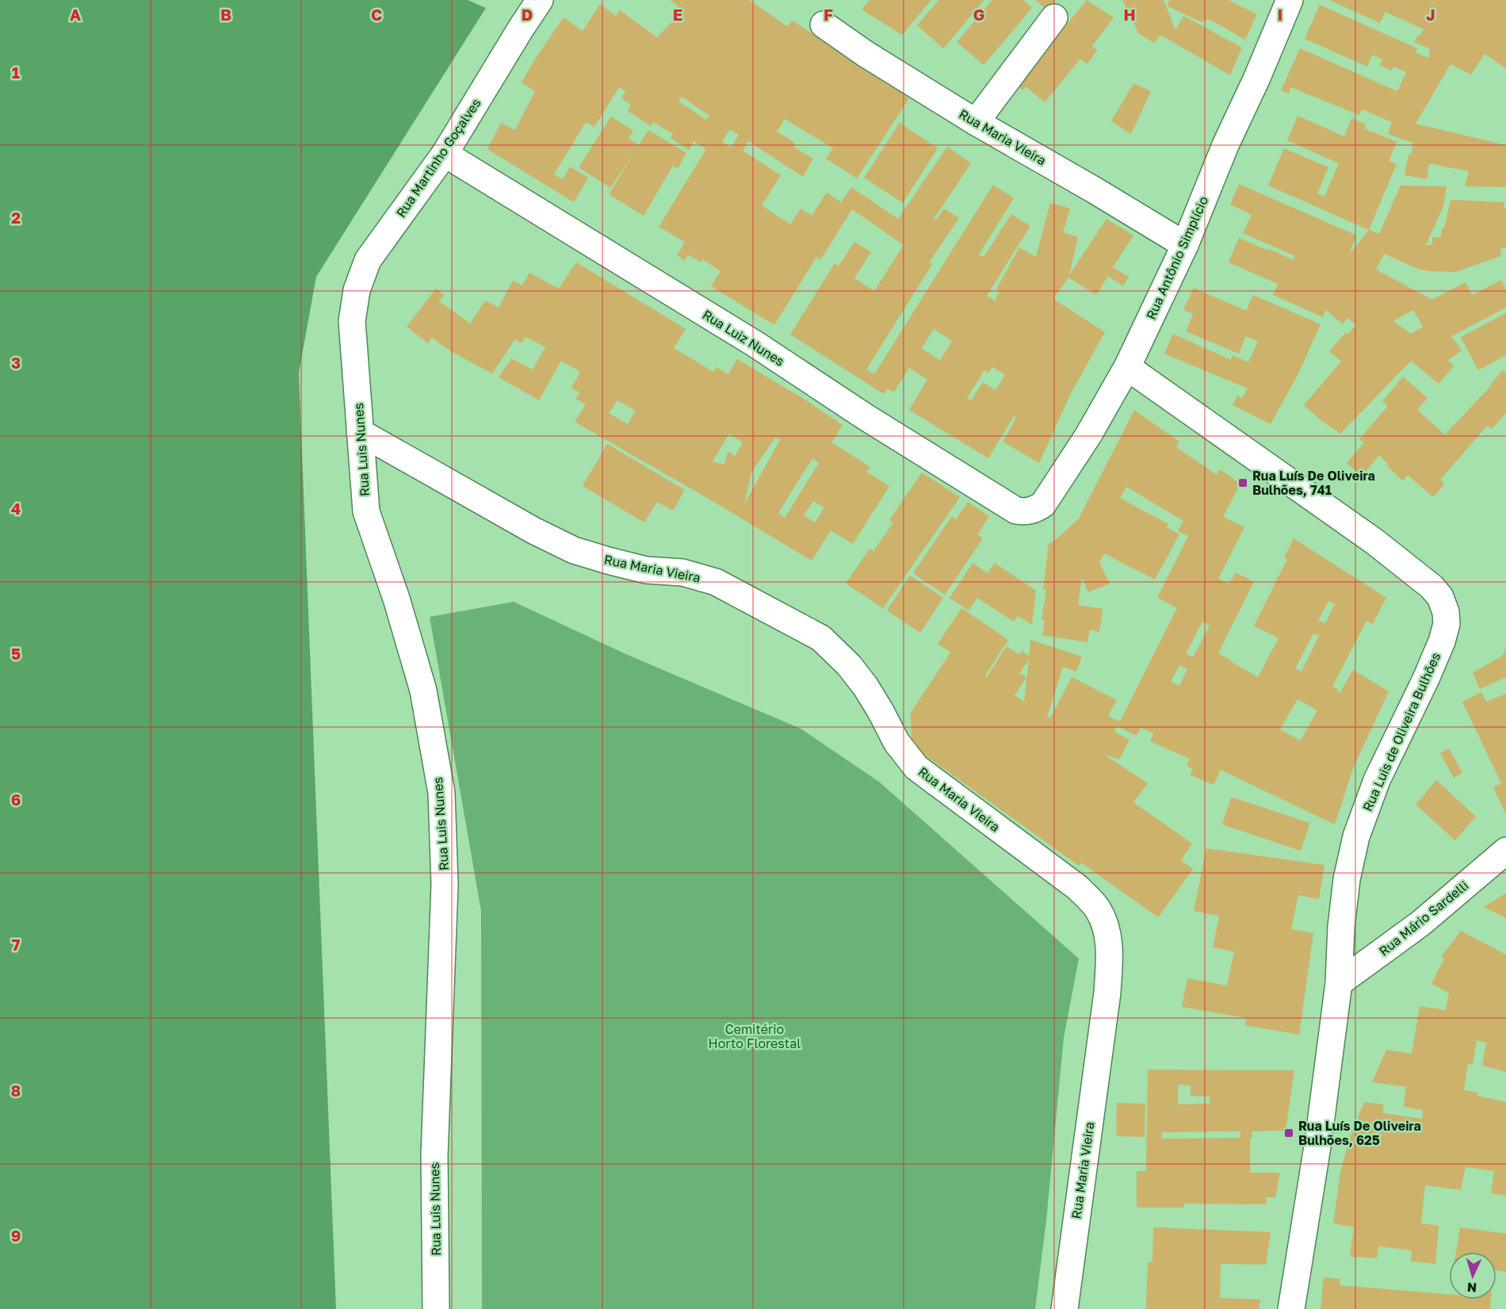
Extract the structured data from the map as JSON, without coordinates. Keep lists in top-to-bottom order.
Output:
{
  "streets": {
    "street": [
      "Rua Maria Vieira",
      "Rua Martinho Goçalves",
      "Rua Antônio Simplício",
      "Rua Luiz Nunes",
      "Rua Luis Nunes",
      "Rua Luis de Oliveira Bulhões",
      "Rua Mário Sardelli"
    ]
  },
  "crossings": [
    ["Rua Maria Vieira", "Rua Antônio Simplício"],
    ["Rua Maria Vieira", "Rua Luis Nunes"],
    ["Rua Martinho Goçalves", "Rua Luiz Nunes"],
    ["Rua Martinho Goçalves", "Rua Luis Nunes"],
    ["Rua Antônio Simplício", "Rua Luiz Nunes"],
    ["Rua Antônio Simplício", "Rua Luis de Oliveira Bulhões"],
    ["Rua Luis de Oliveira Bulhões", "Rua Mário Sardelli"]
  ],
  "parks": ["Cemitério Horto Florestal"],
  "places": {
    "transit": ["Rua Luís De Oliveira Bulhões, 741", "Rua Luís De Oliveira Bulhões, 625"]
  },
  "north": "bottom",
  "grid": {
    "columns": [
      "A",
      "B",
      "C",
      "D",
      "E",
      "F",
      "G",
      "H",
      "I",
      "J"
    ],
    "rows": [
      "1",
      "2",
      "3",
      "4",
      "5",
      "6",
      "7",
      "8",
      "9"
    ]
  }
}
